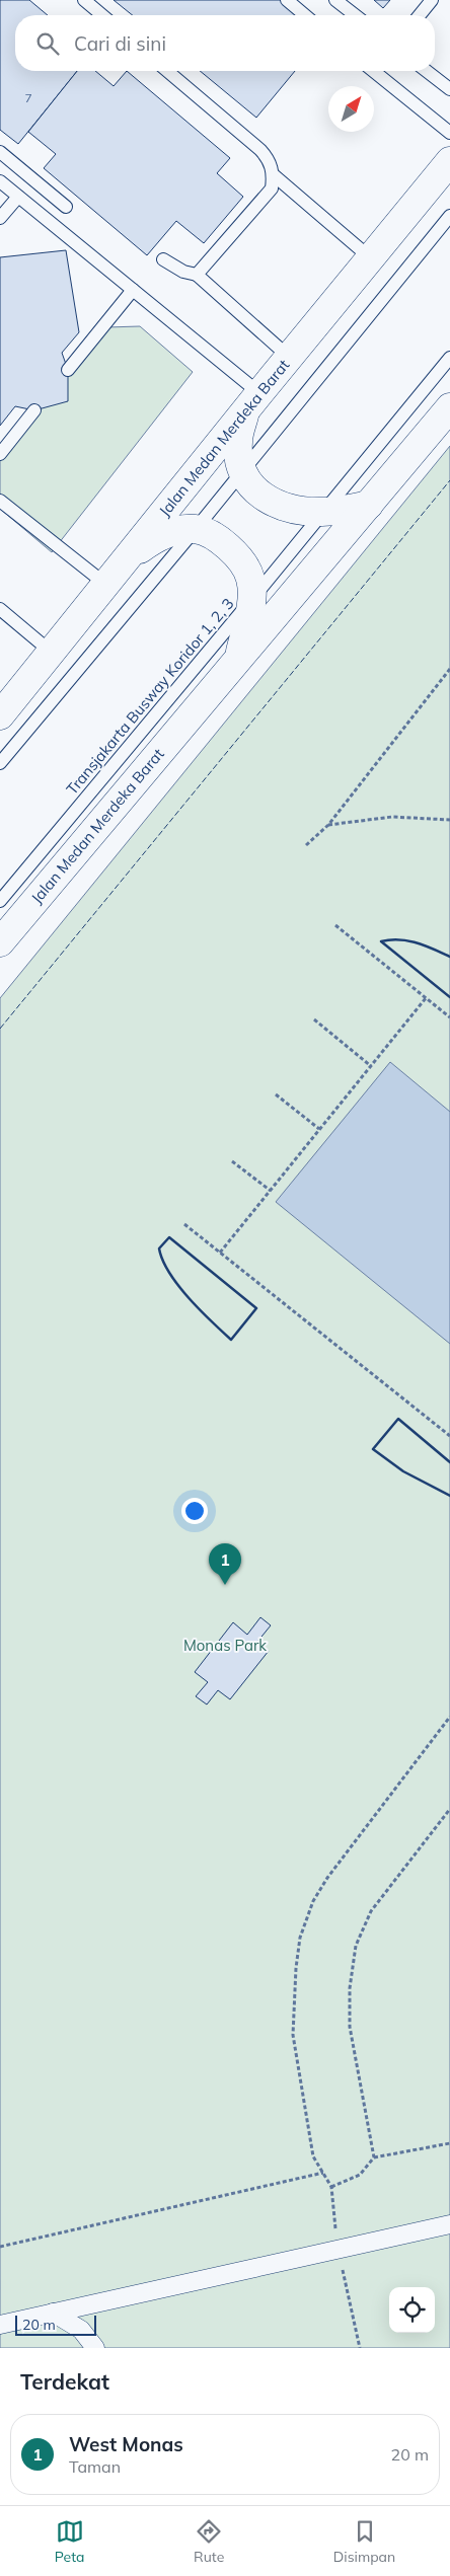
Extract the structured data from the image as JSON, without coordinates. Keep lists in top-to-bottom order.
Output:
{
  "streets": {
    "main road": ["Jalan Medan Merdeka Barat"],
    "lane": ["Transjakarta Busway Koridor 1, 2, 3"]
  },
  "parks": ["Monas Park"],
  "house_numbers": ["7"],
  "scale_bar": "20 m",
  "north": "top right",
  "page": {
    "search": "Cari di sini",
    "pins": "1",
    "scale": "20 m",
    "heading": "Terdekat",
    "list": [
      {
        "mark": "1",
        "name": "West Monas",
        "note": "Taman",
        "value": "20 m"
      }
    ],
    "nav": ["Peta", "Rute", "Disimpan"]
  }
}
